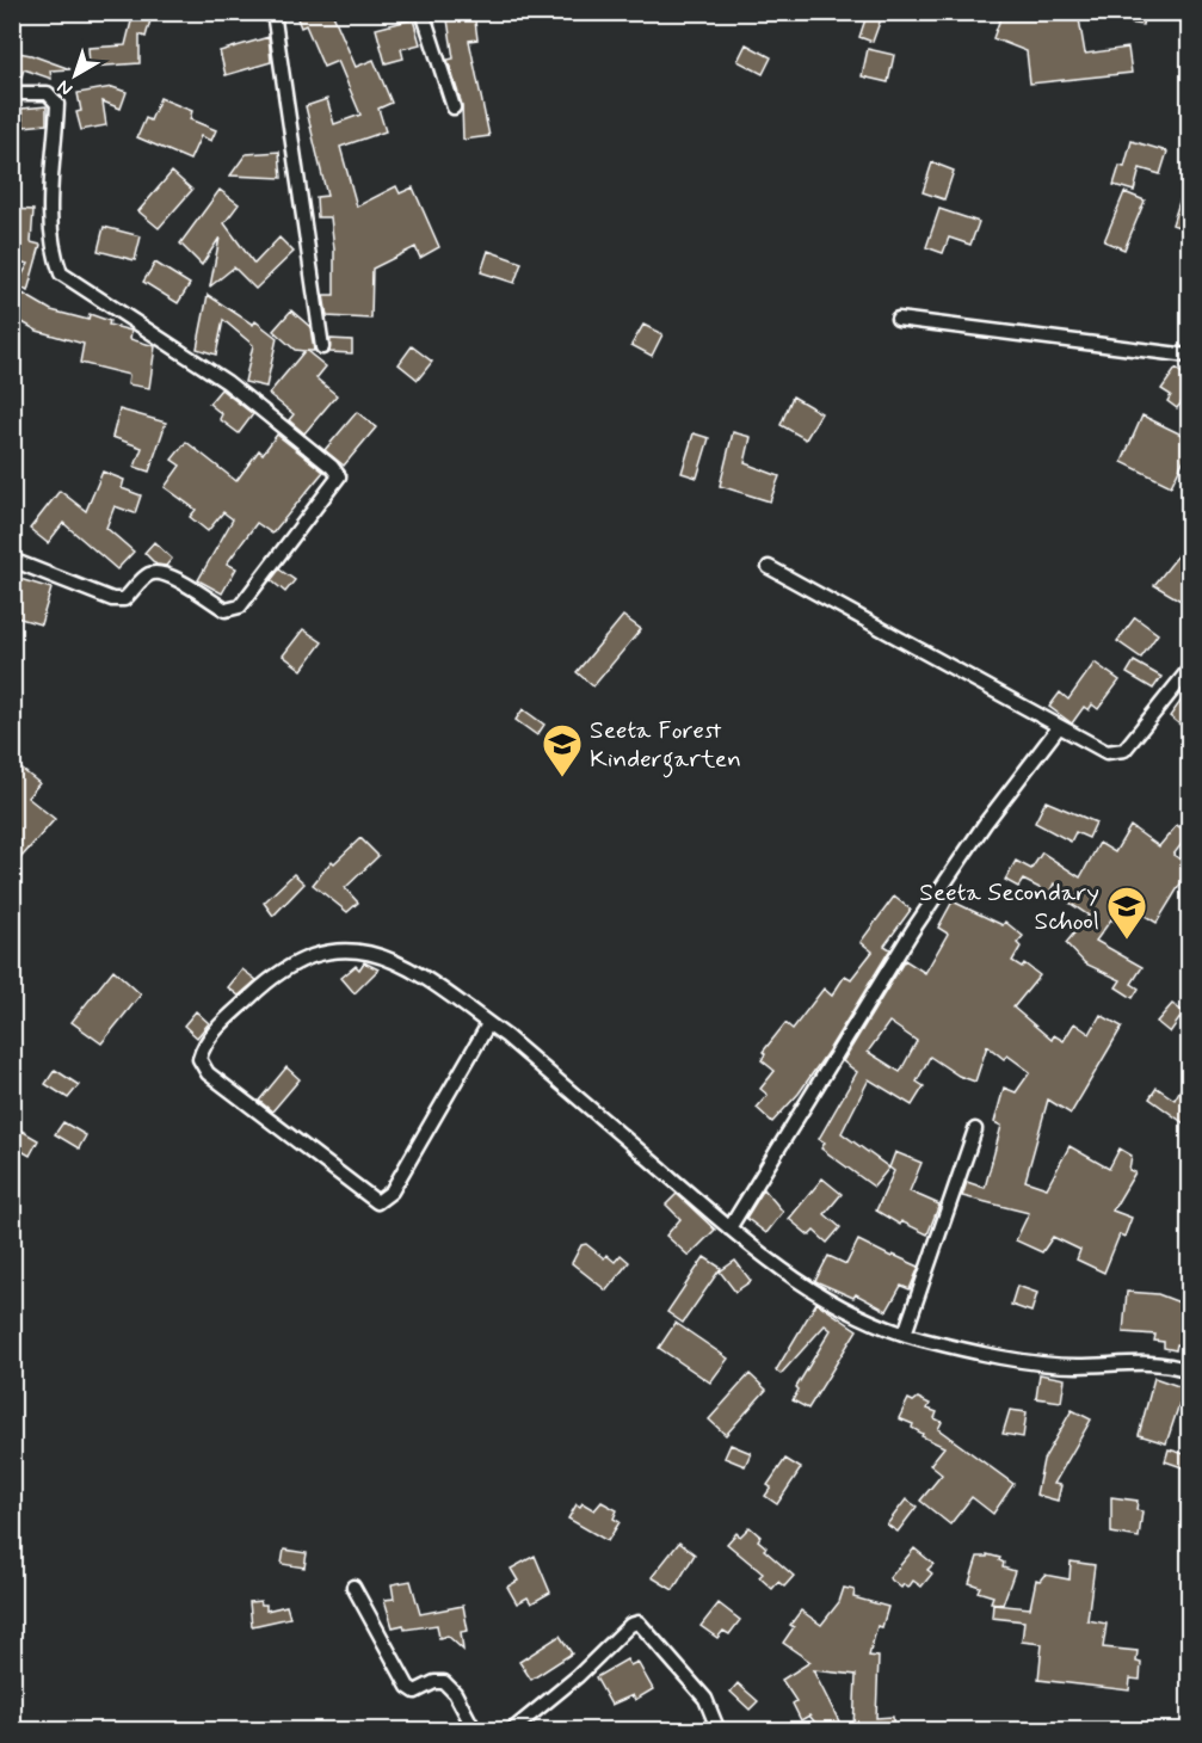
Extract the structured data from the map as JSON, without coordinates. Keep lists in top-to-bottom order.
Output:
{
  "places": {
    "school or university": ["Seeta Forest Kindergarten", "Seeta Secondary School"]
  },
  "north": "bottom left"
}
